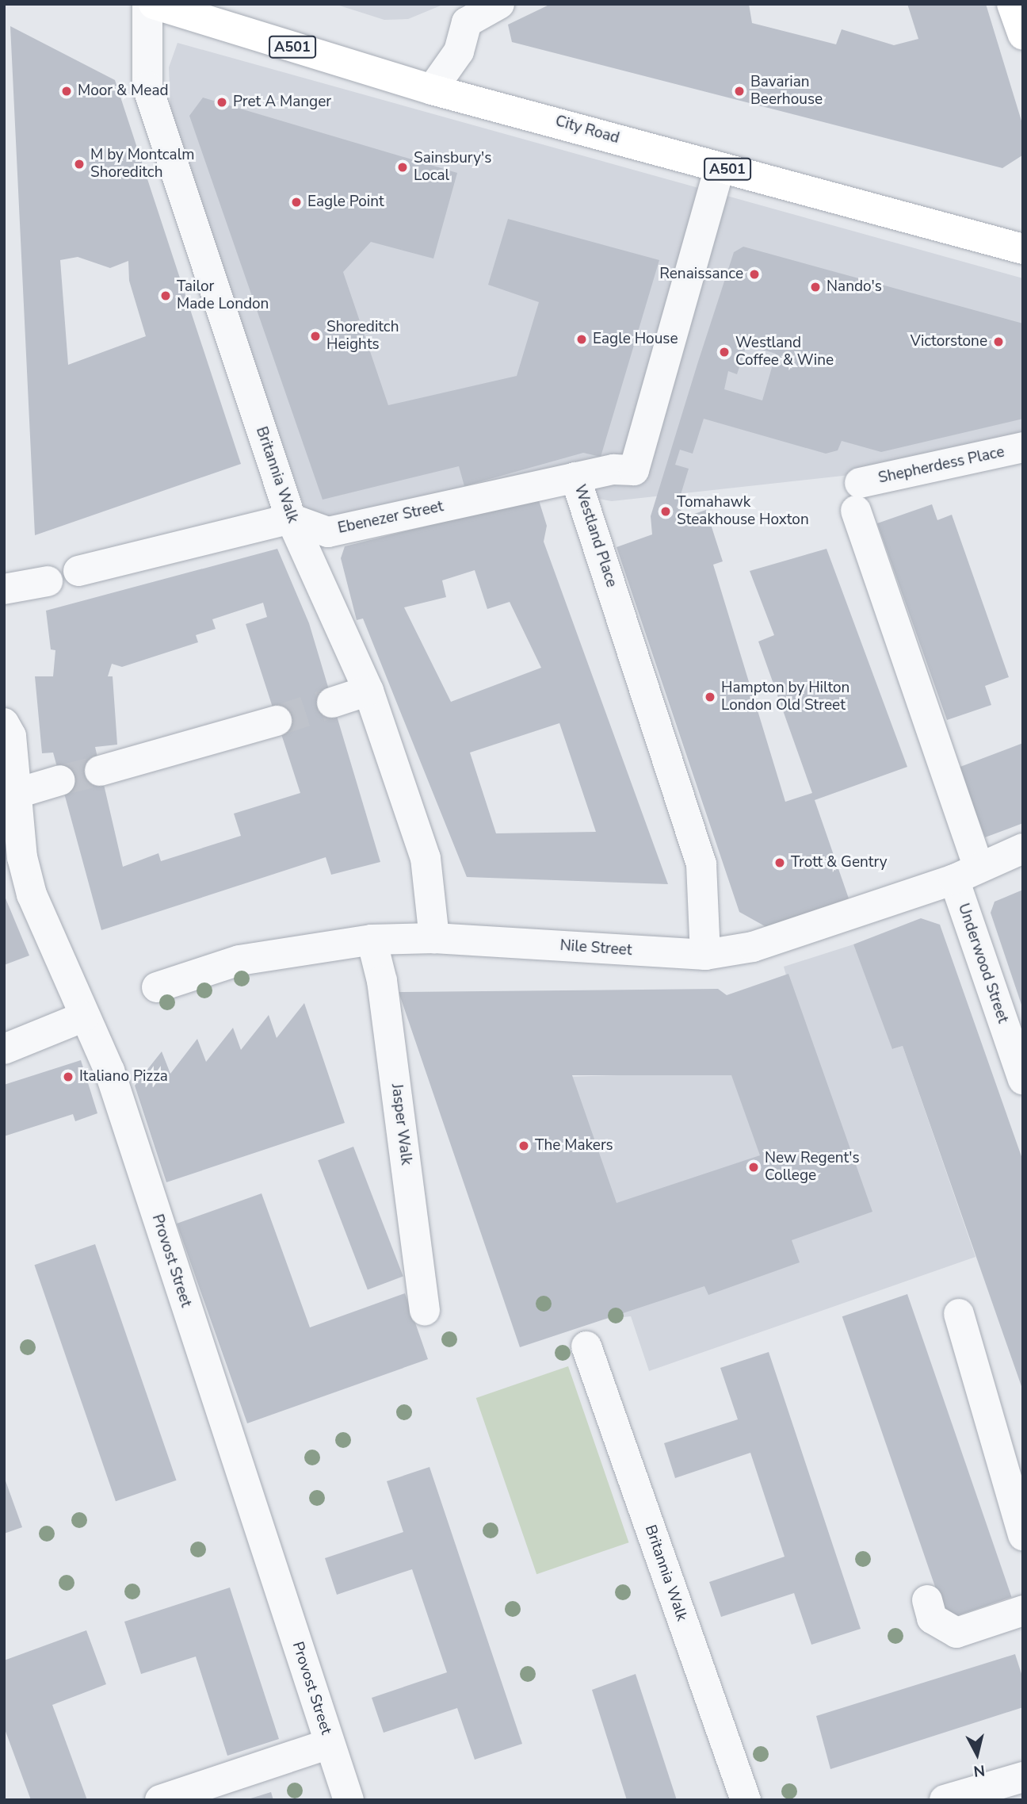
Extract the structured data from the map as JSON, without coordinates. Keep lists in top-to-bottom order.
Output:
{
  "streets": {
    "main road": ["A501", "City Road"],
    "street": [
      "Shepherdess Place",
      "Britannia Walk",
      "Ebenezer Street",
      "Westland Place",
      "Nile Street",
      "Underwood Street",
      "Jasper Walk",
      "Provost Street"
    ]
  },
  "crossings": [
    ["City Road", "Westland Place"],
    ["Shepherdess Place", "Underwood Street"],
    ["Britannia Walk", "Ebenezer Street"],
    ["Britannia Walk", "Nile Street"],
    ["Ebenezer Street", "Westland Place"],
    ["Westland Place", "Nile Street"],
    ["Nile Street", "Underwood Street"],
    ["Nile Street", "Jasper Walk"]
  ],
  "places": [
    "Moor & Mead",
    "Bavarian Beerhouse",
    "Pret A Manger",
    "M by Montcalm Shoreditch",
    "Sainsbury's Local",
    "Eagle Point",
    "Renaissance",
    "Nando's",
    "Tailor Made London",
    "Shoreditch Heights",
    "Eagle House",
    "Victorstone",
    "Westland Coffee & Wine",
    "Tomahawk Steakhouse Hoxton",
    "Hampton by Hilton London Old Street",
    "Trott & Gentry",
    "Italiano Pizza",
    "The Makers",
    "New Regent's College"
  ],
  "north": "bottom"
}
